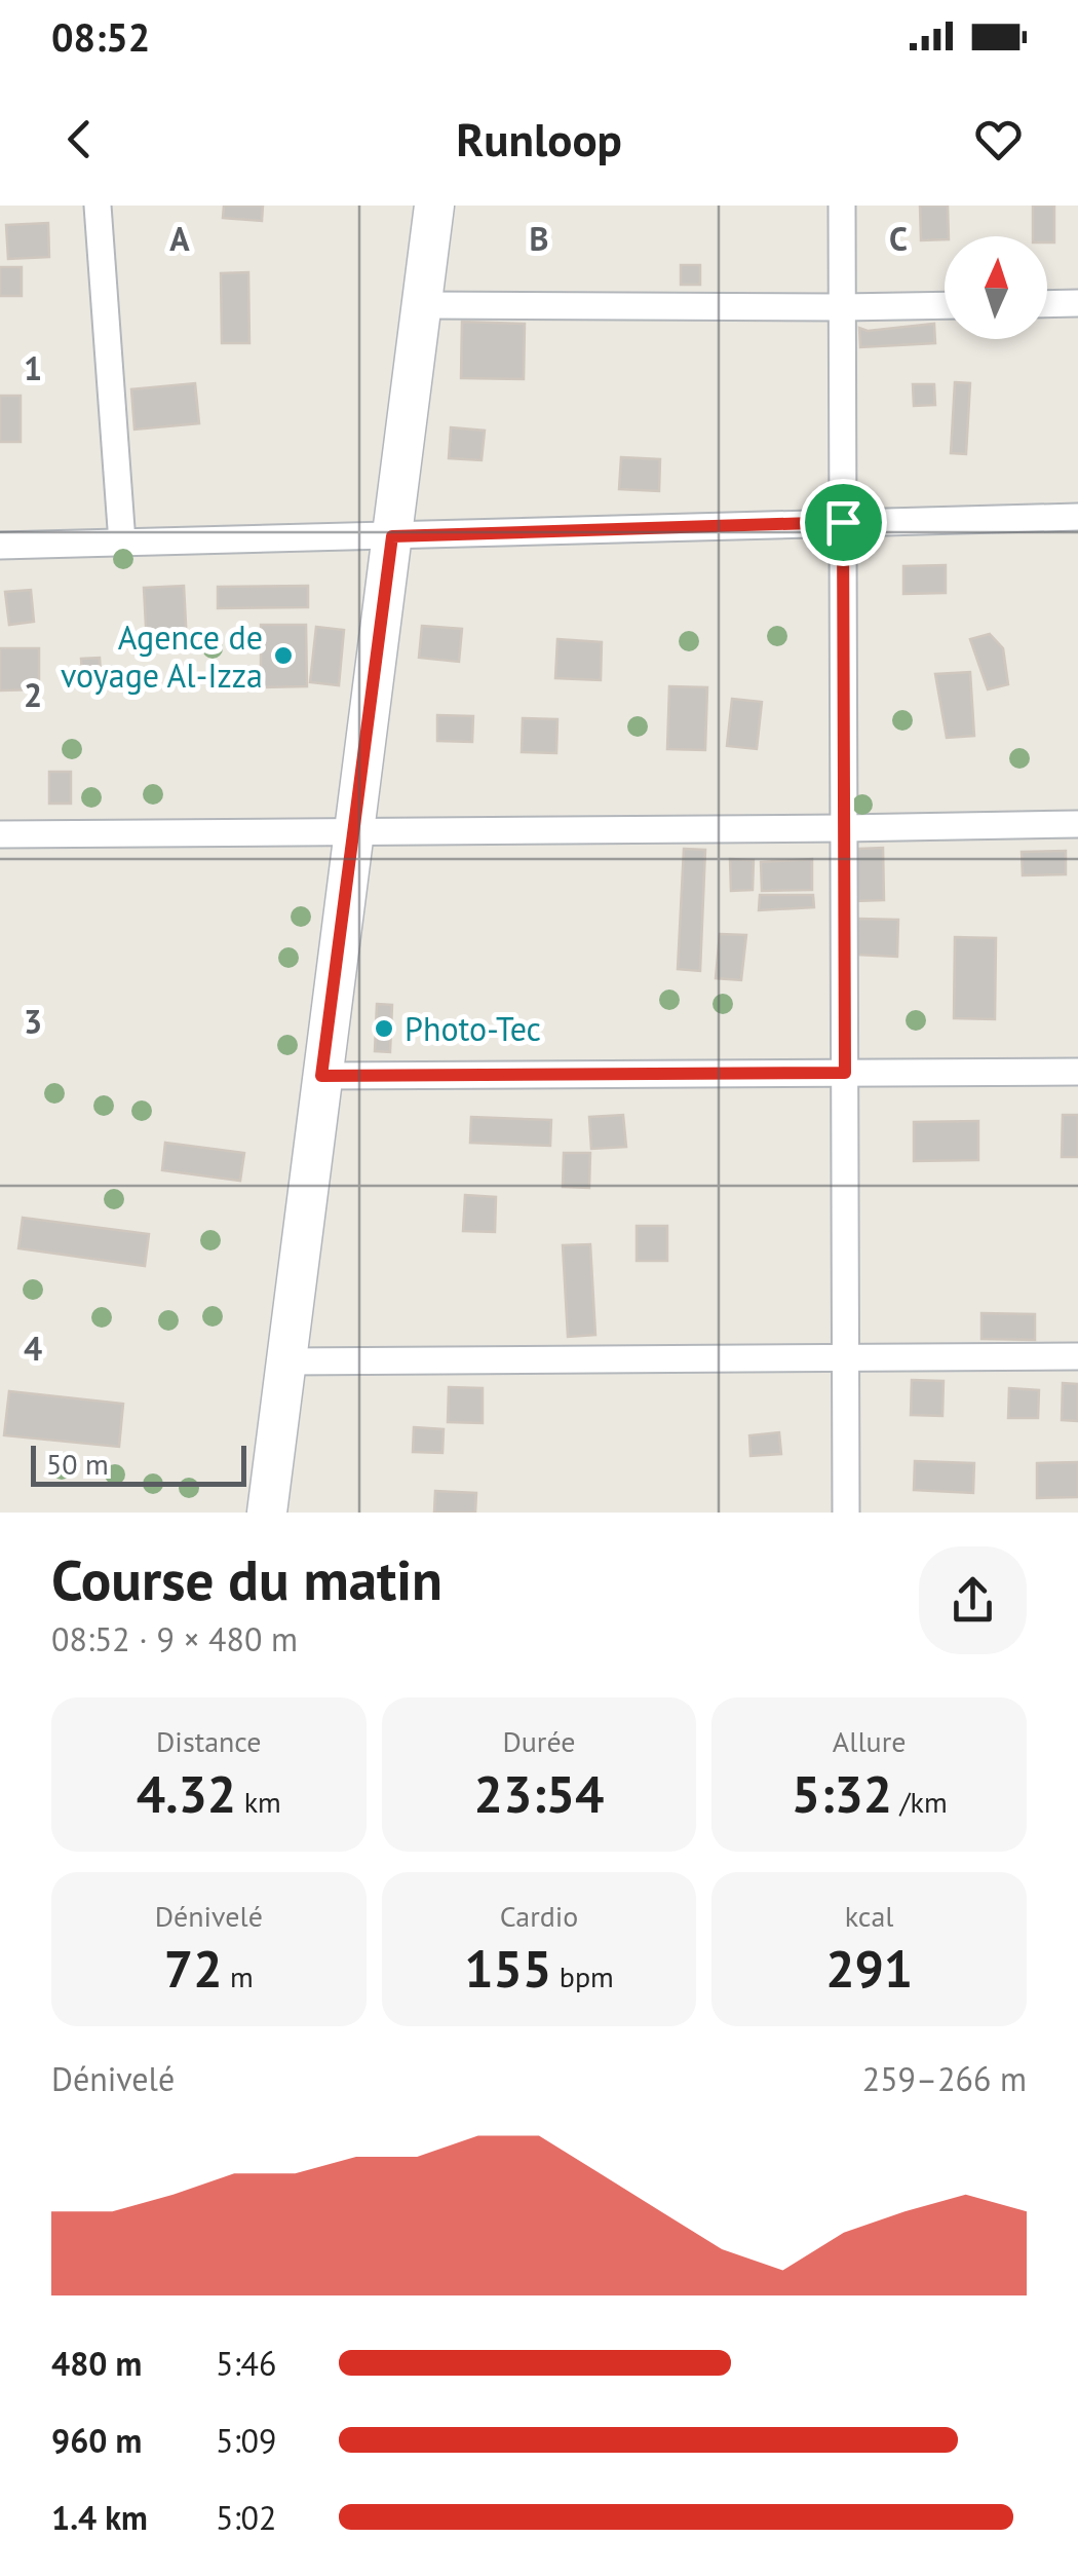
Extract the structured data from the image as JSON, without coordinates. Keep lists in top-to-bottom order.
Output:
{
  "places": ["Agence de voyage Al-Izza", "Photo-Tec"],
  "scale_bar": "50 m",
  "north": "top",
  "page": {
    "status": "08:52",
    "header": "Runloop",
    "scale": "50 m",
    "heading": ["Course du matin", "08:52 · 9 × 480 m"],
    "stats": [
      ["Distance", "4.32 km"],
      ["Durée", "23:54"],
      ["Allure", "5:32 /km"],
      ["Dénivelé", "72 m"],
      ["Cardio", "155 bpm"],
      ["kcal", "291"]
    ],
    "chart": ["Dénivelé", "259–266 m"],
    "list": [
      {
        "name": "480 m",
        "note": "5:46"
      },
      {
        "name": "960 m",
        "note": "5:09"
      },
      {
        "name": "1.4 km",
        "note": "5:02"
      }
    ]
  },
  "grid": {
    "columns": ["A", "B", "C"],
    "rows": [
      "1",
      "2",
      "3",
      "4"
    ]
  }
}
